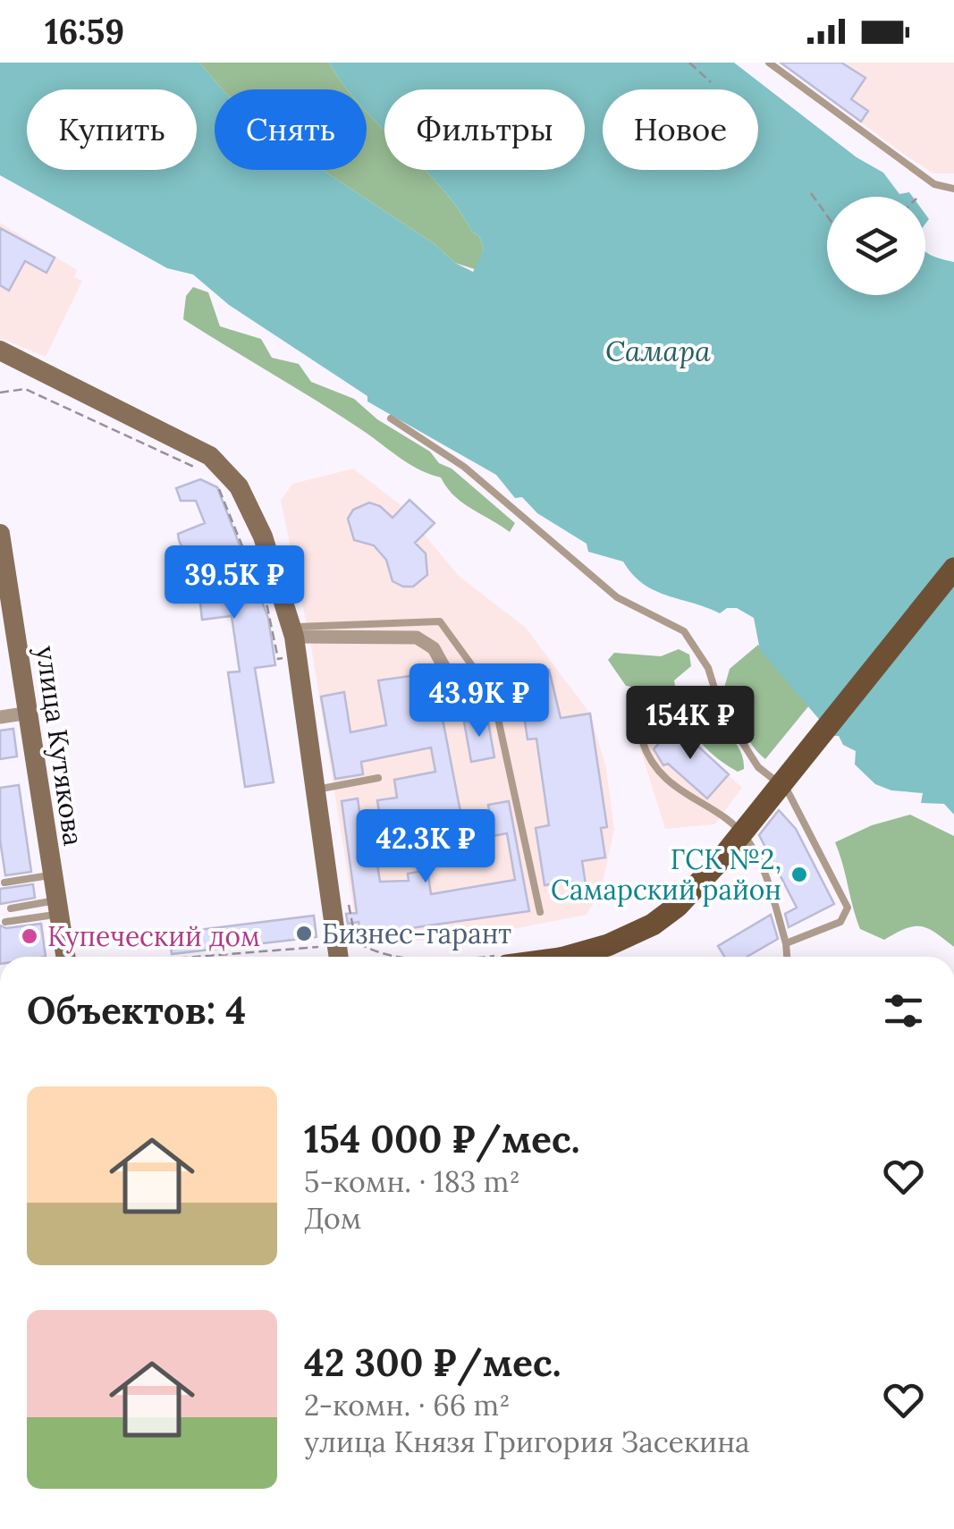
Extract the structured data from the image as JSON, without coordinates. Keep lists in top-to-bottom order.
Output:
{
  "streets": {
    "main road": ["улица Кутякова"]
  },
  "water": ["Самара"],
  "places": ["ГСК №2, Самарский район", "Бизнес-гарант", "Купеческий дом"],
  "page": {
    "status": "16:59",
    "chip": [
      "Купить",
      "Снять",
      "Фильтры",
      "Новое"
    ],
    "price": [
      "39.5K ₽",
      "43.9K ₽",
      "154K ₽",
      "42.3K ₽"
    ],
    "heading": "Объектов: 4",
    "list": [
      {
        "name": "154 000 ₽/мес.",
        "note": "5-комн. · 183 m² · Дом"
      },
      {
        "name": "42 300 ₽/мес.",
        "note": "2-комн. · 66 m² · улица Князя Григория Засекина"
      }
    ]
  }
}
